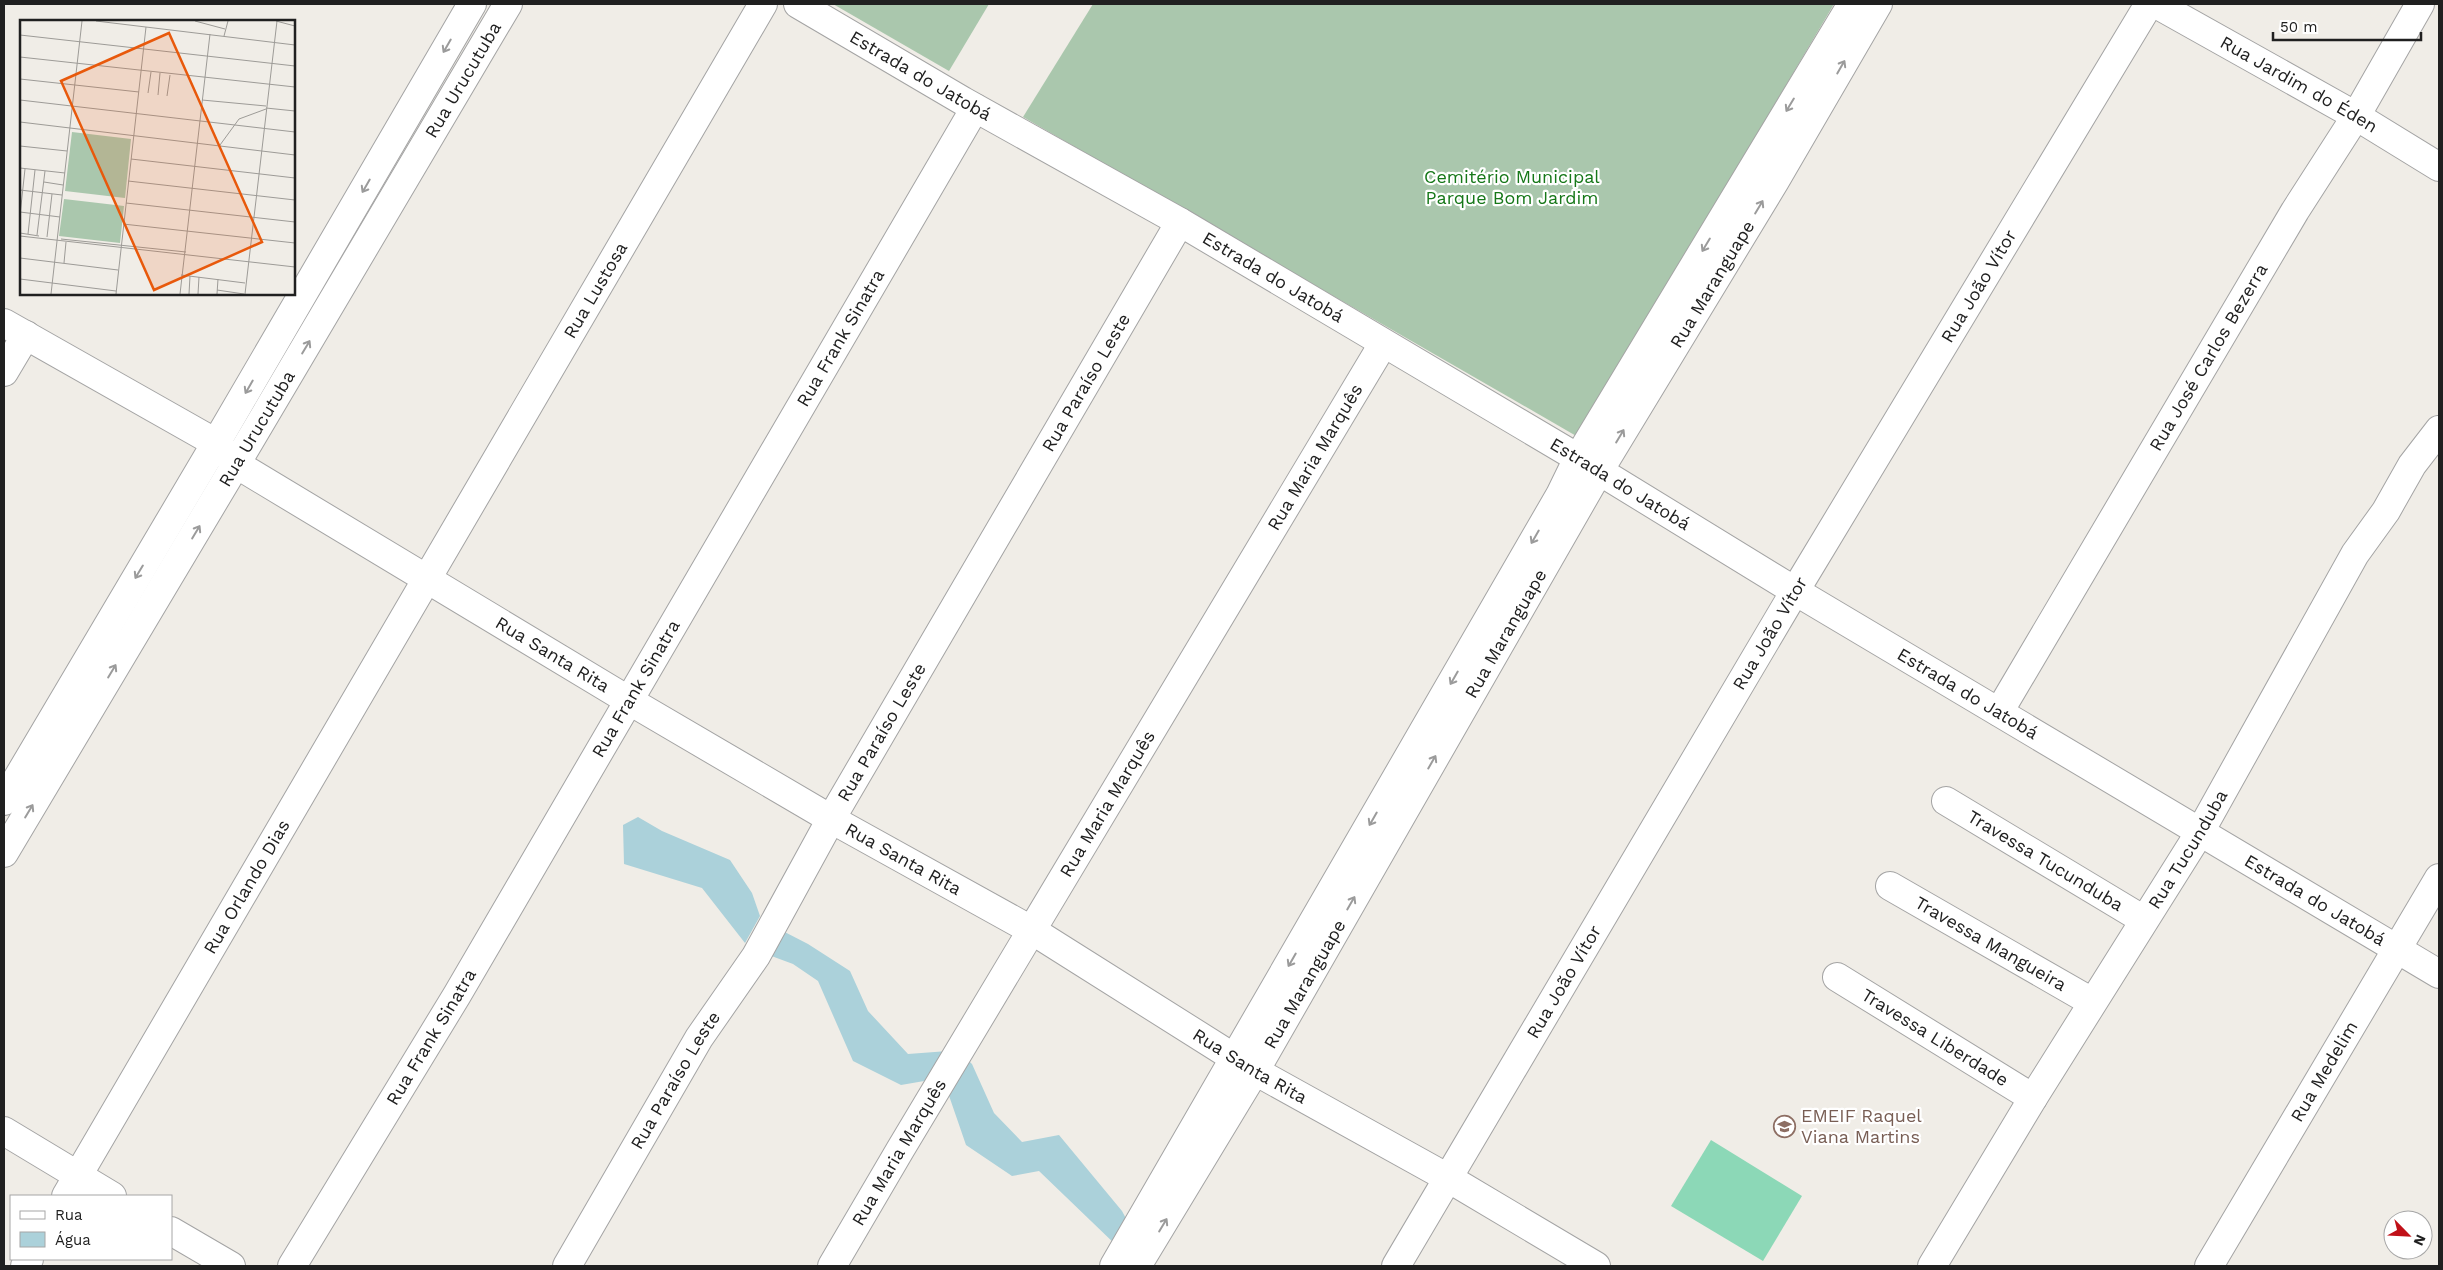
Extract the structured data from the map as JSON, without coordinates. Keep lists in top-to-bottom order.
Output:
{
  "streets": {
    "street": [
      "Estrada do Jatobá",
      "Rua Urucutuba",
      "Rua Jardim do Éden",
      "Rua Maranguape",
      "Rua João Vítor",
      "Rua Lustosa",
      "Rua Frank Sinatra",
      "Rua José Carlos Bezerra",
      "Rua Paraíso Leste",
      "Rua Maria Marquês",
      "Rua Santa Rita",
      "Rua Tucunduba",
      "Travessa Tucunduba",
      "Rua Orlando Dias",
      "Travessa Mangueira",
      "Travessa Liberdade",
      "Rua Medelim"
    ]
  },
  "crossings": [
    ["Estrada do Jatobá", "Rua Maranguape"],
    ["Estrada do Jatobá", "Rua João Vítor"],
    ["Estrada do Jatobá", "Rua Frank Sinatra"],
    ["Estrada do Jatobá", "Rua José Carlos Bezerra"],
    ["Estrada do Jatobá", "Rua Paraíso Leste"],
    ["Estrada do Jatobá", "Rua Maria Marquês"],
    ["Estrada do Jatobá", "Rua Tucunduba"],
    ["Estrada do Jatobá", "Rua Medelim"],
    ["Rua Urucutuba", "Rua Santa Rita"],
    ["Rua Jardim do Éden", "Rua José Carlos Bezerra"],
    ["Rua Maranguape", "Rua Santa Rita"],
    ["Rua João Vítor", "Rua Santa Rita"],
    ["Rua Lustosa", "Rua Santa Rita"],
    ["Rua Lustosa", "Rua Orlando Dias"],
    ["Rua Frank Sinatra", "Rua Santa Rita"],
    ["Rua Paraíso Leste", "Rua Santa Rita"],
    ["Rua Maria Marquês", "Rua Santa Rita"],
    ["Rua Santa Rita", "Rua Orlando Dias"],
    ["Rua Tucunduba", "Travessa Tucunduba"],
    ["Rua Tucunduba", "Travessa Mangueira"],
    ["Rua Tucunduba", "Travessa Liberdade"]
  ],
  "parks": ["Cemitério Municipal Parque Bom Jardim"],
  "places": {
    "school or university": ["EMEIF Raquel Viana Martins"]
  },
  "legend": ["Rua", "Água"],
  "scale_bar": "50 m",
  "north": "bottom right"
}
